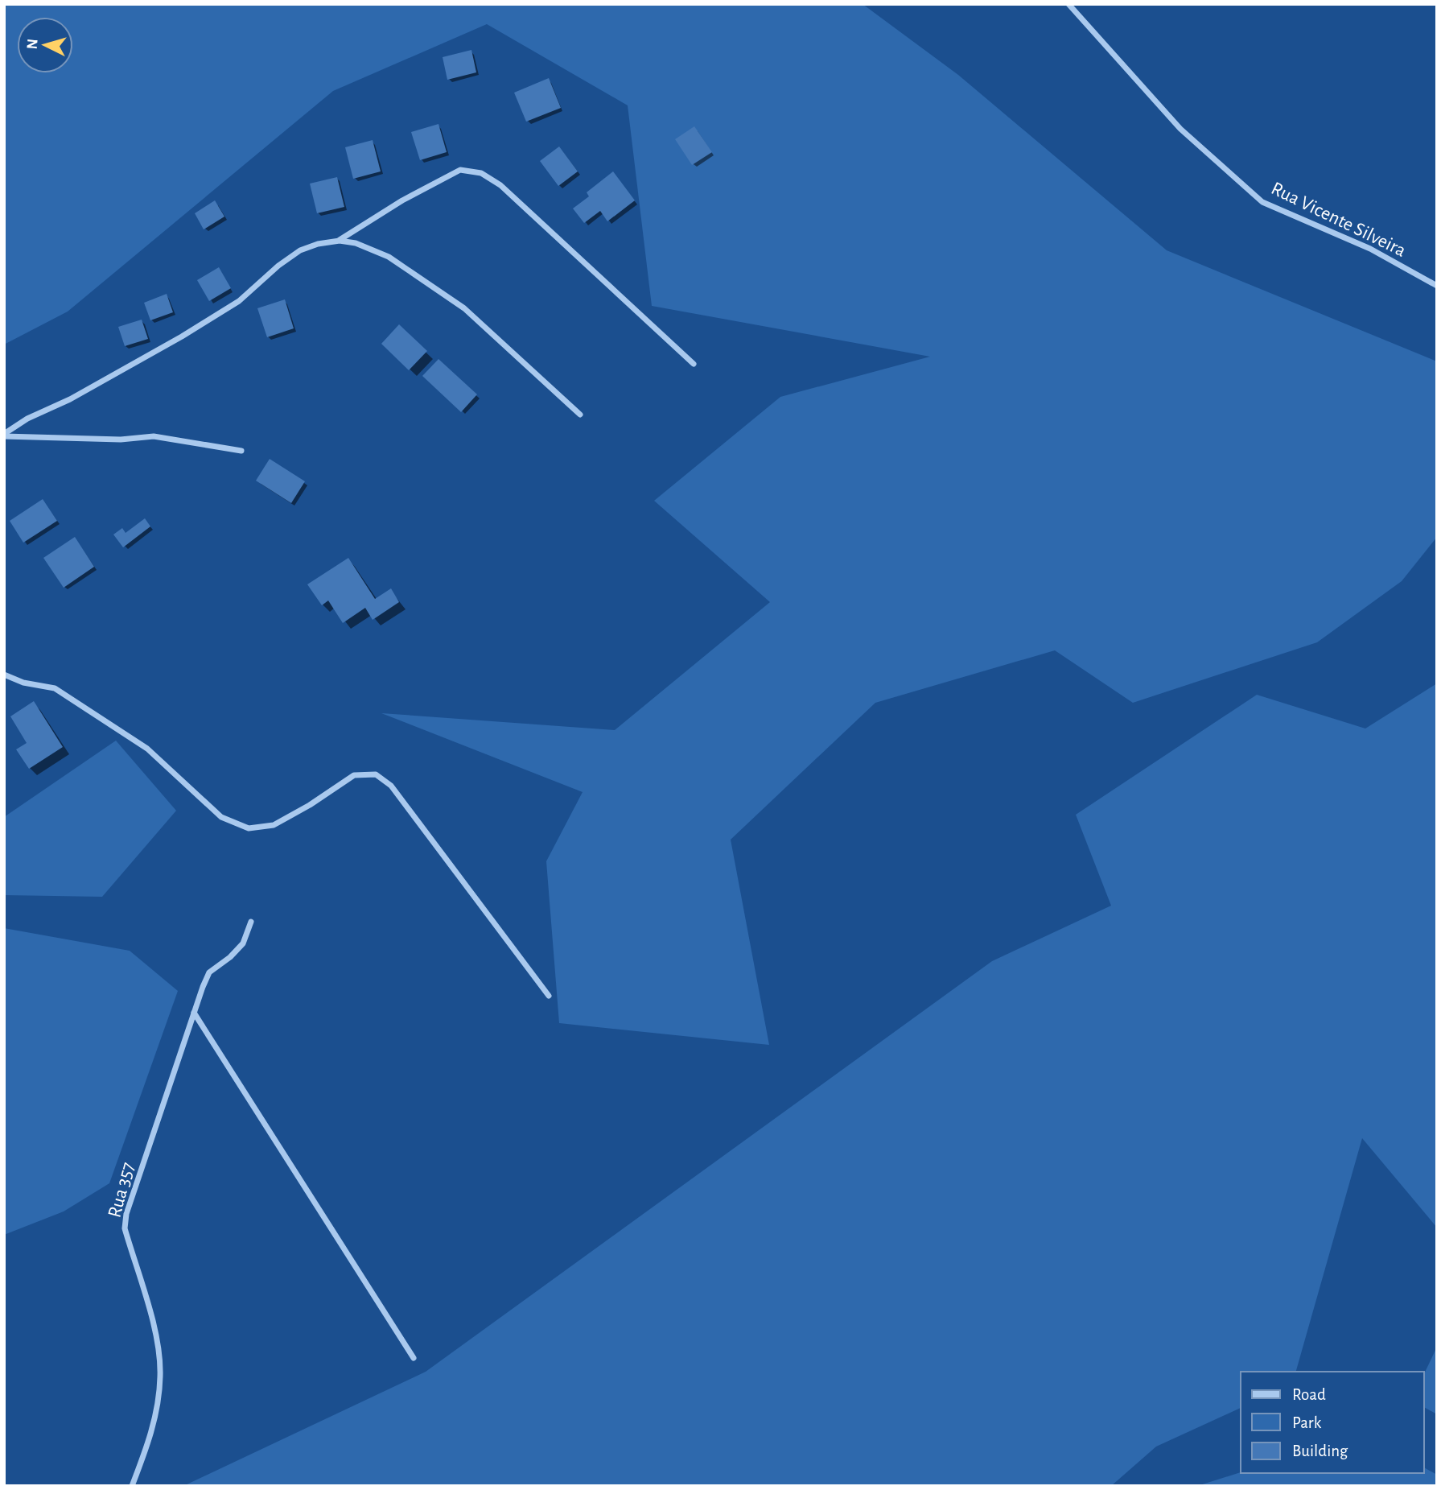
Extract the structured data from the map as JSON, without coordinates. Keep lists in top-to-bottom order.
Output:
{
  "streets": {
    "street": ["Rua Vicente Silveira", "Rua 357"]
  },
  "legend": ["Road", "Park", "Building"],
  "north": "left"
}
